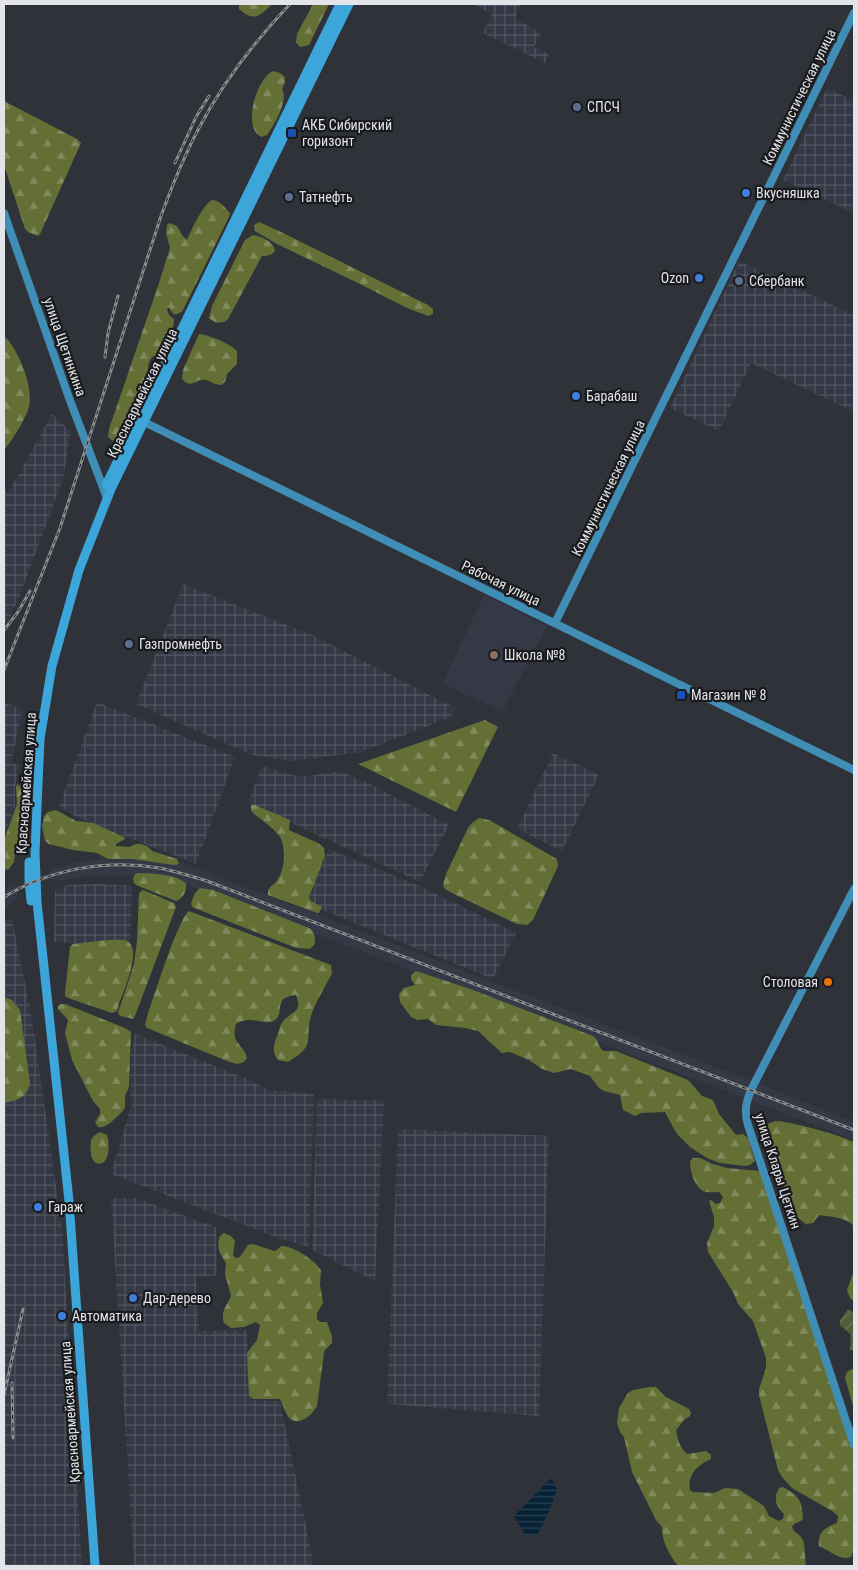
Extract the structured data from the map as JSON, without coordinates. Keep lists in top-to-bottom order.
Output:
{
  "streets": {
    "main road": ["Красноармейская улица"],
    "street": [
      "Коммунистическая улица",
      "улица Щетинкина",
      "Рабочая улица",
      "улица Клары Цеткин"
    ]
  },
  "crossings": [
    ["Коммунистическая улица", "Рабочая улица"],
    ["улица Щетинкина", "Красноармейская улица"],
    ["Красноармейская улица", "Рабочая улица"]
  ],
  "places": {
    "other": [
      "СПСЧ",
      "Вкусняшка",
      "Татнефть",
      "Ozon",
      "Сбербанк",
      "Барабаш",
      "Газпромнефть",
      "Школа №8",
      "Столовая",
      "Гараж",
      "Дар-дерево",
      "Автоматика"
    ],
    "transit": ["АКБ Сибирский горизонт", "Магазин № 8"]
  }
}
